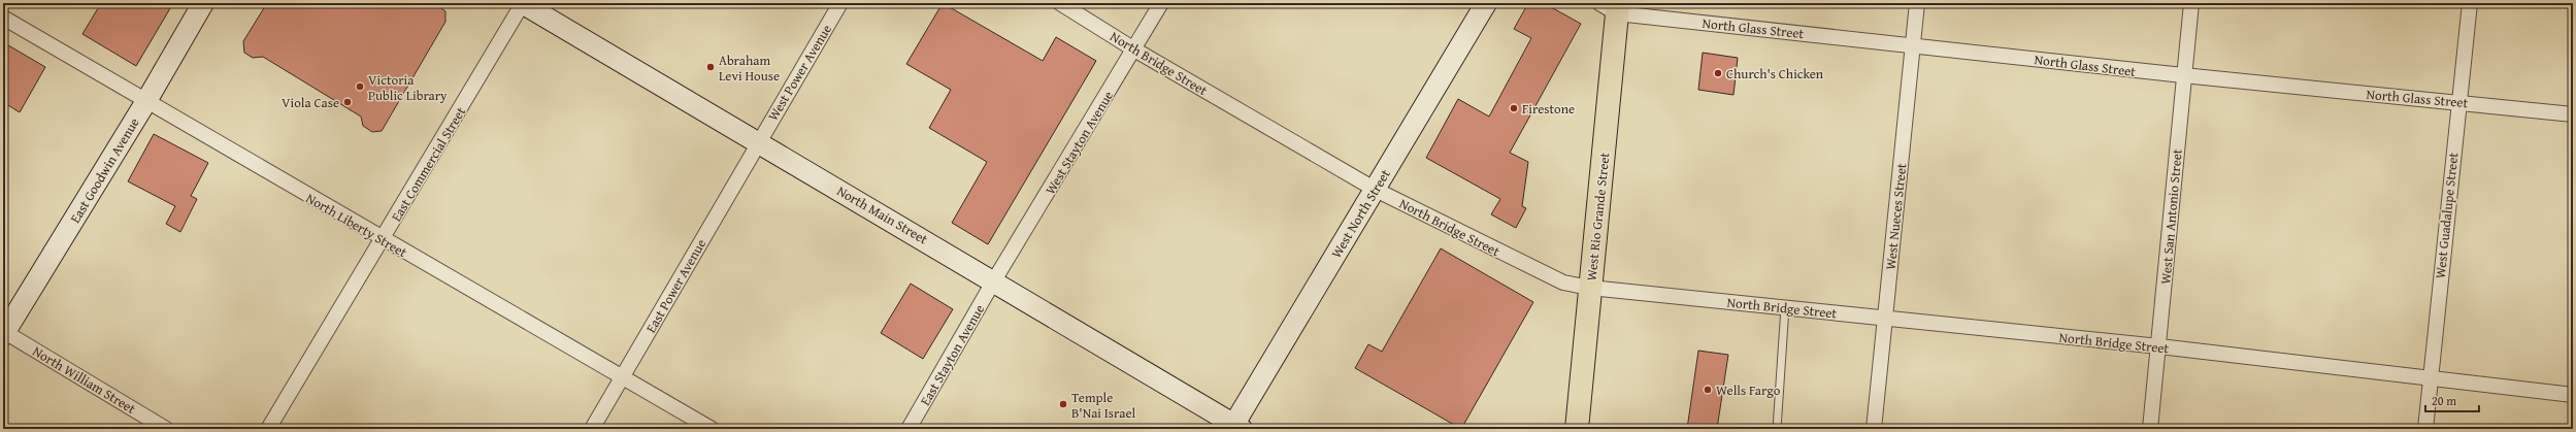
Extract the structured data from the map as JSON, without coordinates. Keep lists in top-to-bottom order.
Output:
{
  "streets": {
    "main road": ["West Rio Grande Street"],
    "street": [
      "North Glass Street",
      "North Bridge Street",
      "West Power Avenue",
      "West Stayton Avenue",
      "East Commercial Street",
      "East Goodwin Avenue",
      "West North Street",
      "North Main Street",
      "West Guadalupe Street",
      "West Nueces Street",
      "West San Antonio Street",
      "North Liberty Street",
      "East Power Avenue",
      "East Stayton Avenue",
      "North William Street"
    ]
  },
  "crossings": [
    ["North Glass Street", "West Guadalupe Street"],
    ["North Glass Street", "West Rio Grande Street"],
    ["North Glass Street", "West Nueces Street"],
    ["North Glass Street", "West San Antonio Street"],
    ["North Bridge Street", "West Stayton Avenue"],
    ["North Bridge Street", "West North Street"],
    ["North Bridge Street", "West Guadalupe Street"],
    ["North Bridge Street", "West Rio Grande Street"],
    ["North Bridge Street", "West Nueces Street"],
    ["North Bridge Street", "West San Antonio Street"],
    ["West Power Avenue", "North Main Street"],
    ["West Power Avenue", "East Power Avenue"],
    ["West Stayton Avenue", "North Main Street"],
    ["West Stayton Avenue", "East Stayton Avenue"],
    ["East Commercial Street", "North Main Street"],
    ["East Commercial Street", "North Liberty Street"],
    ["East Goodwin Avenue", "North Liberty Street"],
    ["East Goodwin Avenue", "North William Street"],
    ["West North Street", "North Main Street"],
    ["North Main Street", "East Power Avenue"],
    ["North Main Street", "East Stayton Avenue"],
    ["North Liberty Street", "East Power Avenue"]
  ],
  "places": [
    "Abraham Levi House",
    "Church's Chicken",
    "Victoria Public Library",
    "Viola Case",
    "Firestone",
    "Wells Fargo",
    "Temple B'Nai Israel"
  ],
  "scale_bar": "20 m"
}
